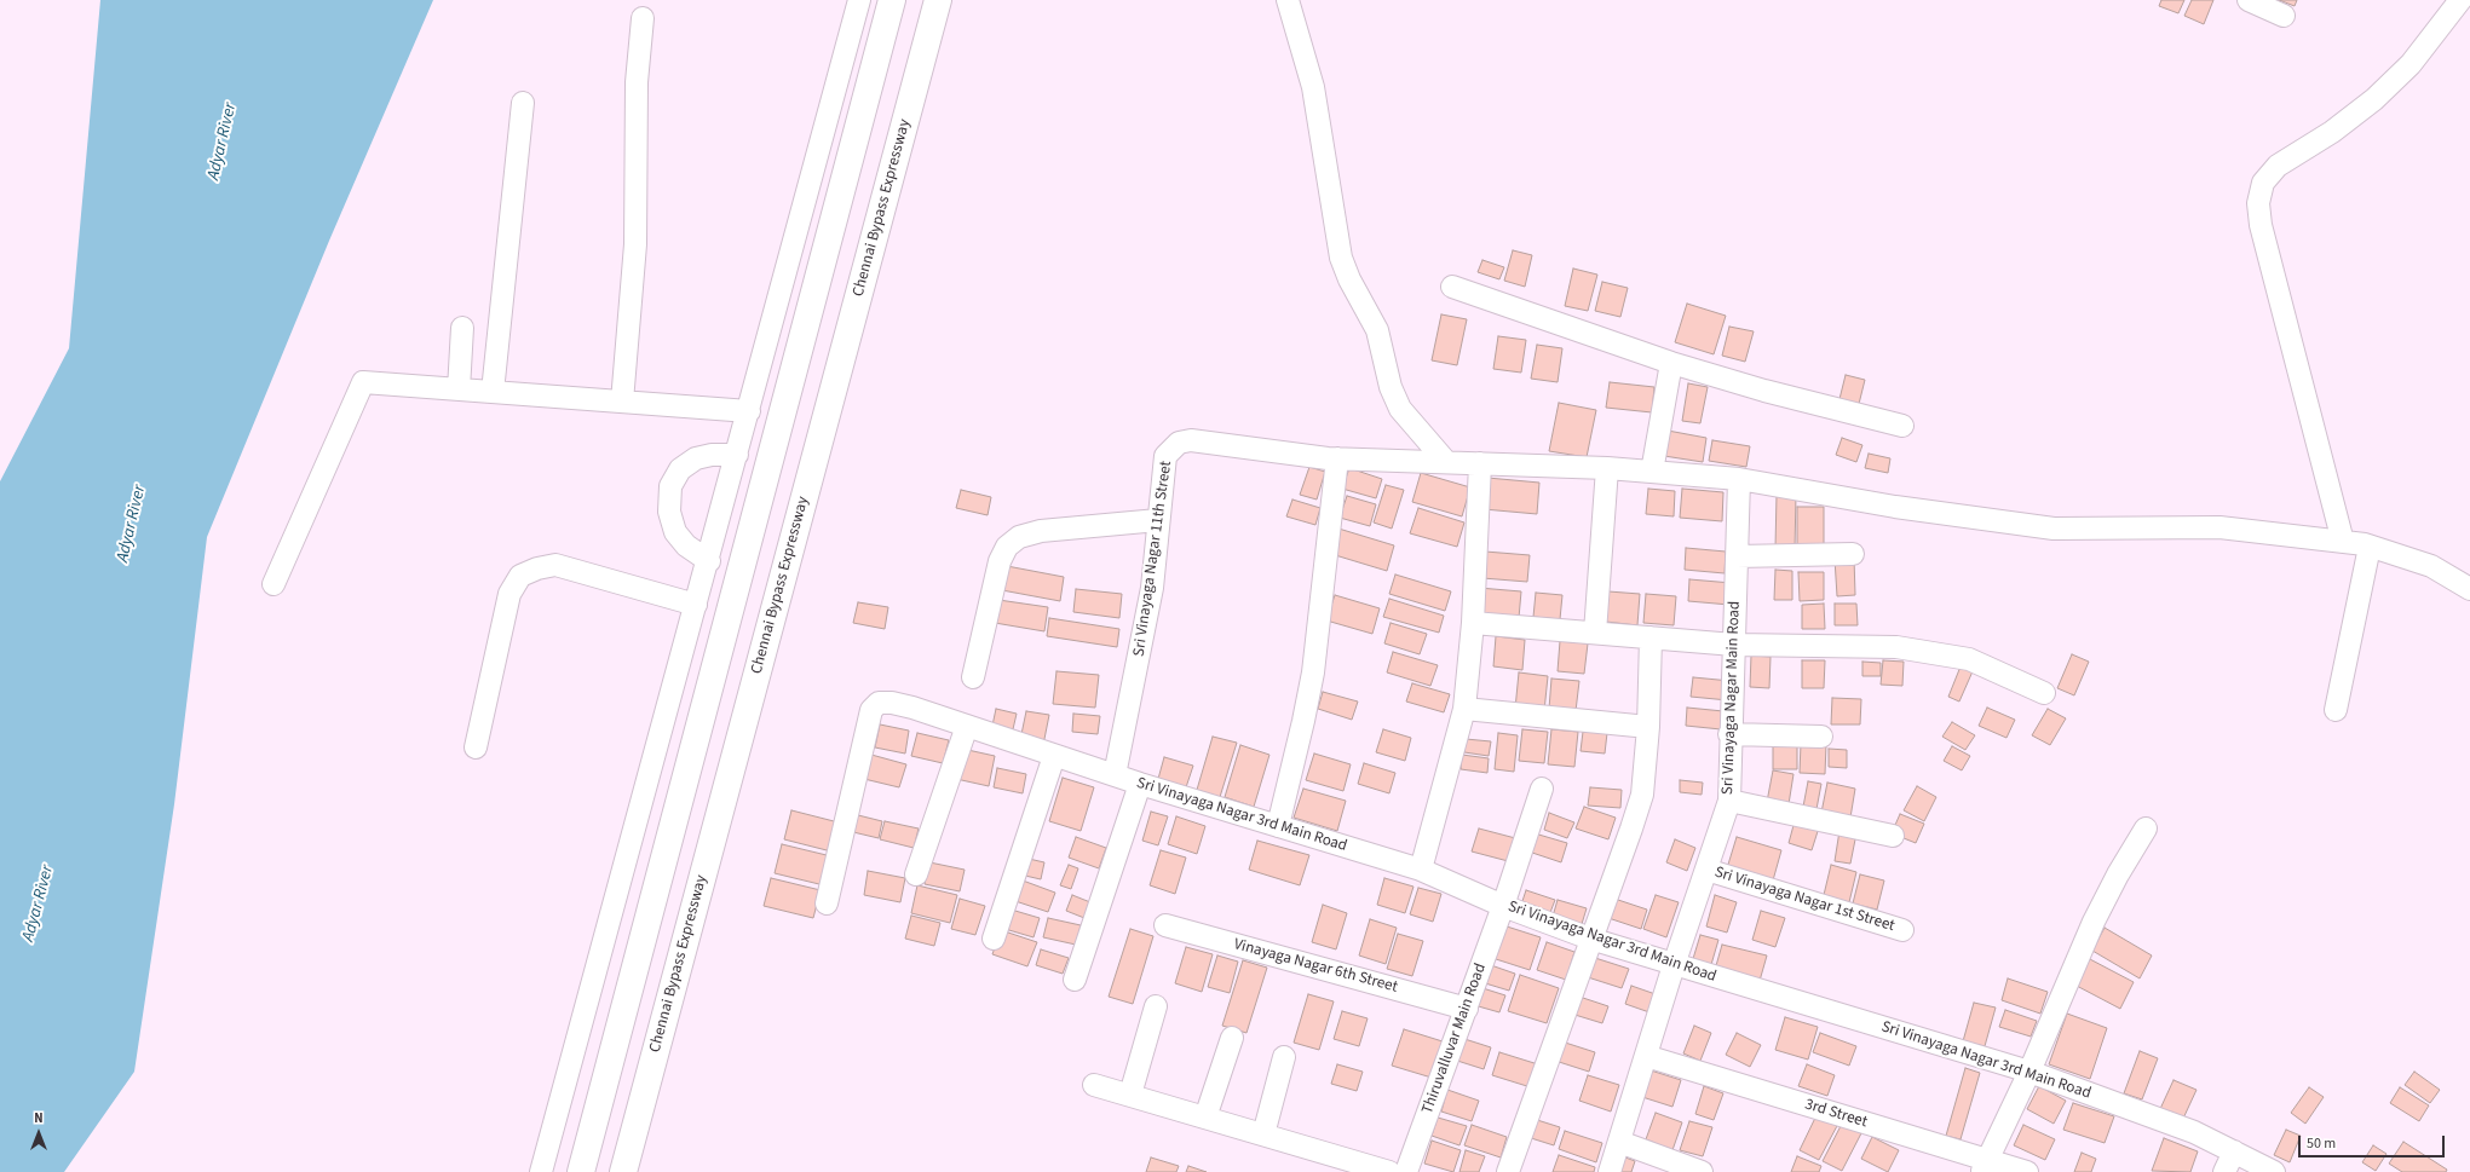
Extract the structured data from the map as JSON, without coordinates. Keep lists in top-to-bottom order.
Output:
{
  "streets": {
    "highway": ["Chennai Bypass Expressway"],
    "street": [
      "Sri Vinayaga Nagar 11th Street",
      "Sri Vinayaga Nagar Main Road",
      "Sri Vinayaga Nagar 3rd Main Road",
      "Sri Vinayaga Nagar 1st Street",
      "Vinayaga Nagar 6th Street",
      "Thiruvalluvar Main Road",
      "3rd Street"
    ]
  },
  "crossings": [
    ["Sri Vinayaga Nagar 11th Street", "Sri Vinayaga Nagar 3rd Main Road"],
    ["Sri Vinayaga Nagar Main Road", "Sri Vinayaga Nagar 3rd Main Road"],
    ["Sri Vinayaga Nagar Main Road", "Sri Vinayaga Nagar 1st Street"],
    ["Sri Vinayaga Nagar Main Road", "3rd Street"],
    ["Sri Vinayaga Nagar 3rd Main Road", "Thiruvalluvar Main Road"],
    ["Vinayaga Nagar 6th Street", "Thiruvalluvar Main Road"]
  ],
  "water": ["Adyar River"],
  "scale_bar": "50 m",
  "north": "top"
}
